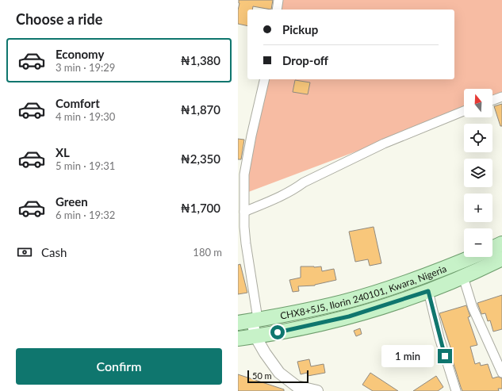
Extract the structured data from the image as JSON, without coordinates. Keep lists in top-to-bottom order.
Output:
{
  "streets": {
    "main road": ["CHX8+5J5, Ilorin 240101, Kwara, Nigeria"]
  },
  "scale_bar": "50 m",
  "north": "top",
  "page": {
    "heading": "Choose a ride",
    "banner": ["Pickup", "Drop-off"],
    "list": [
      {
        "name": "Economy",
        "note": "3 min · 19:29",
        "value": "₦1,380"
      },
      {
        "name": "Comfort",
        "note": "4 min · 19:30",
        "value": "₦1,870"
      },
      {
        "name": "XL",
        "note": "5 min · 19:31",
        "value": "₦2,350"
      },
      {
        "name": "Green",
        "note": "6 min · 19:32",
        "value": "₦1,700"
      }
    ],
    "map_buttons": ["+", "−"],
    "pay": ["Cash", "180 m"],
    "buttons": "Confirm",
    "bubble": "1 min",
    "scale": "50 m"
  }
}
